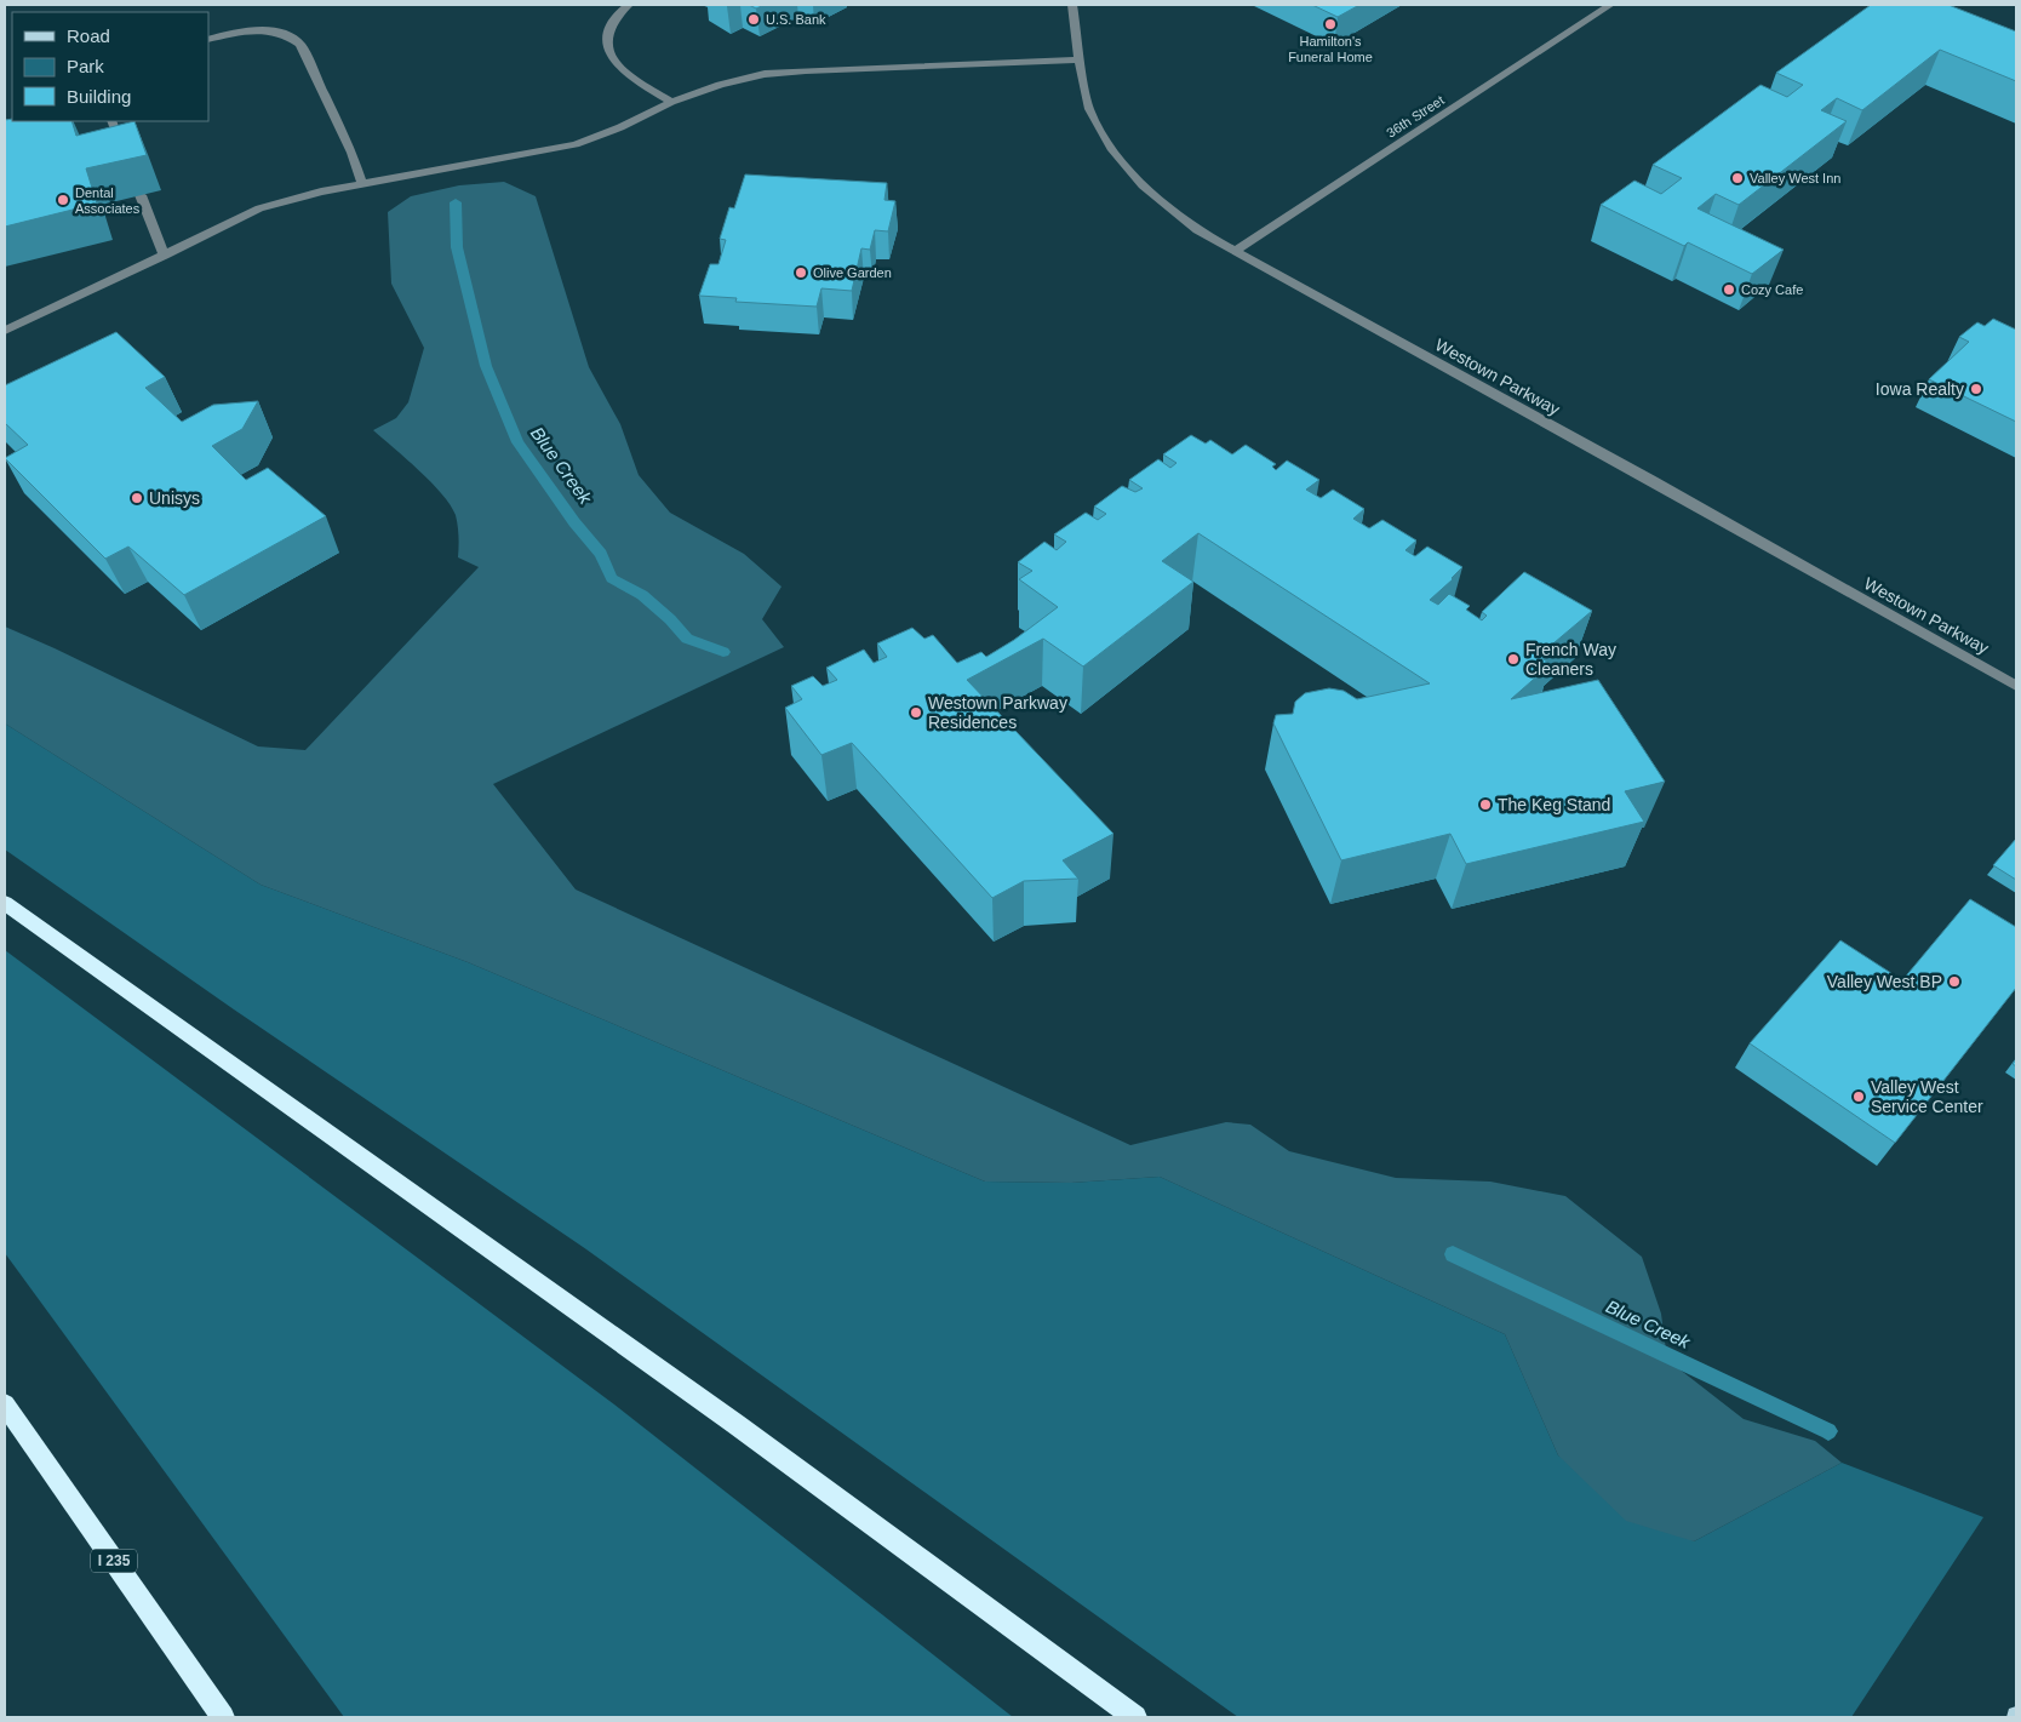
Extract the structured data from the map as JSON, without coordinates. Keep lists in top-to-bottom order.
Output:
{
  "streets": {
    "highway": ["I 235"],
    "street": ["36th Street", "Westown Parkway"]
  },
  "crossings": [
    ["36th Street", "Westown Parkway"]
  ],
  "water": ["Blue Creek"],
  "places": [
    "U.S. Bank",
    "Hamilton's Funeral Home",
    "Valley West Inn",
    "Dental Associates",
    "Olive Garden",
    "Cozy Cafe",
    "Iowa Realty",
    "Unisys",
    "French Way Cleaners",
    "Westown Parkway Residences",
    "The Keg Stand",
    "Valley West BP",
    "Valley West Service Center"
  ],
  "legend": ["Road", "Park", "Building"]
}
